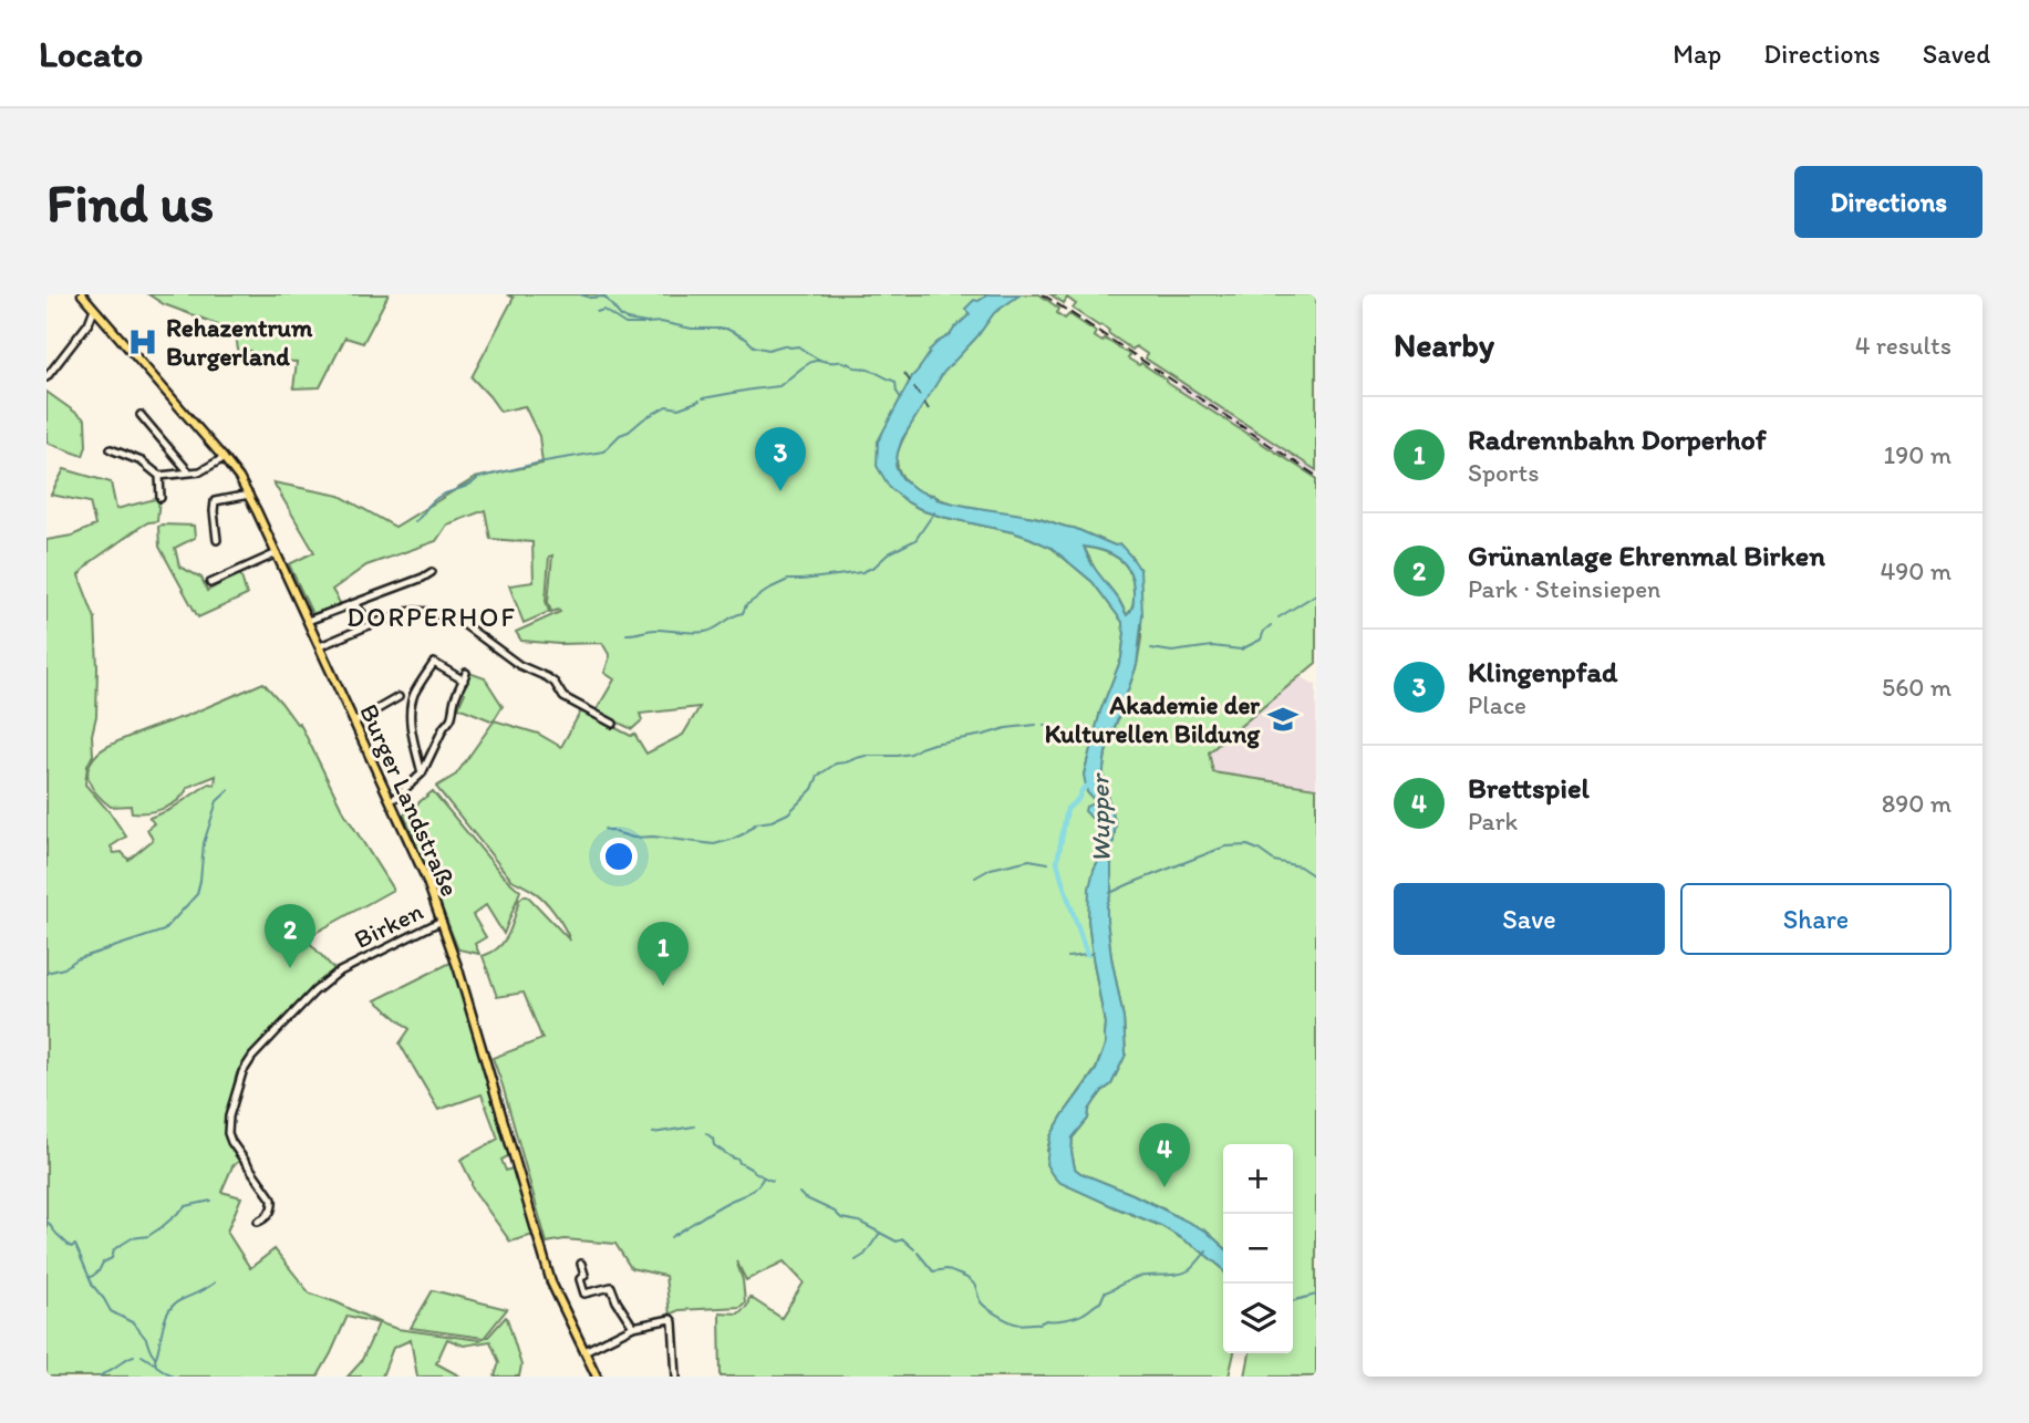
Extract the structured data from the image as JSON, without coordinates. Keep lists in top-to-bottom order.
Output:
{
  "streets": {
    "main road": ["Burger Landstraße"],
    "street": ["Birken"]
  },
  "crossings": [
    ["Burger Landstraße", "Birken"]
  ],
  "districts": ["DORPERHOF"],
  "water": ["Wupper"],
  "places": {
    "hospital": ["Rehazentrum Burgerland"],
    "school or university": ["Akademie der Kulturellen Bildung"]
  },
  "page": {
    "header": "Locato",
    "nav": ["Map", "Directions", "Saved"],
    "buttons": [
      "Directions",
      ["Save", "Share"]
    ],
    "title": "Find us",
    "heading": ["Nearby", "4 results"],
    "list": [
      {
        "mark": "1",
        "name": "Radrennbahn Dorperhof",
        "note": "Sports",
        "value": "190 m"
      },
      {
        "mark": "2",
        "name": "Grünanlage Ehrenmal Birken",
        "note": "Park · Steinsiepen",
        "value": "490 m"
      },
      {
        "mark": "3",
        "name": "Klingenpfad",
        "note": "Place",
        "value": "560 m"
      },
      {
        "mark": "4",
        "name": "Brettspiel",
        "note": "Park",
        "value": "890 m"
      }
    ],
    "pins": [
      "3",
      "2",
      "1",
      "4"
    ],
    "map_buttons": ["+", "−"]
  }
}
